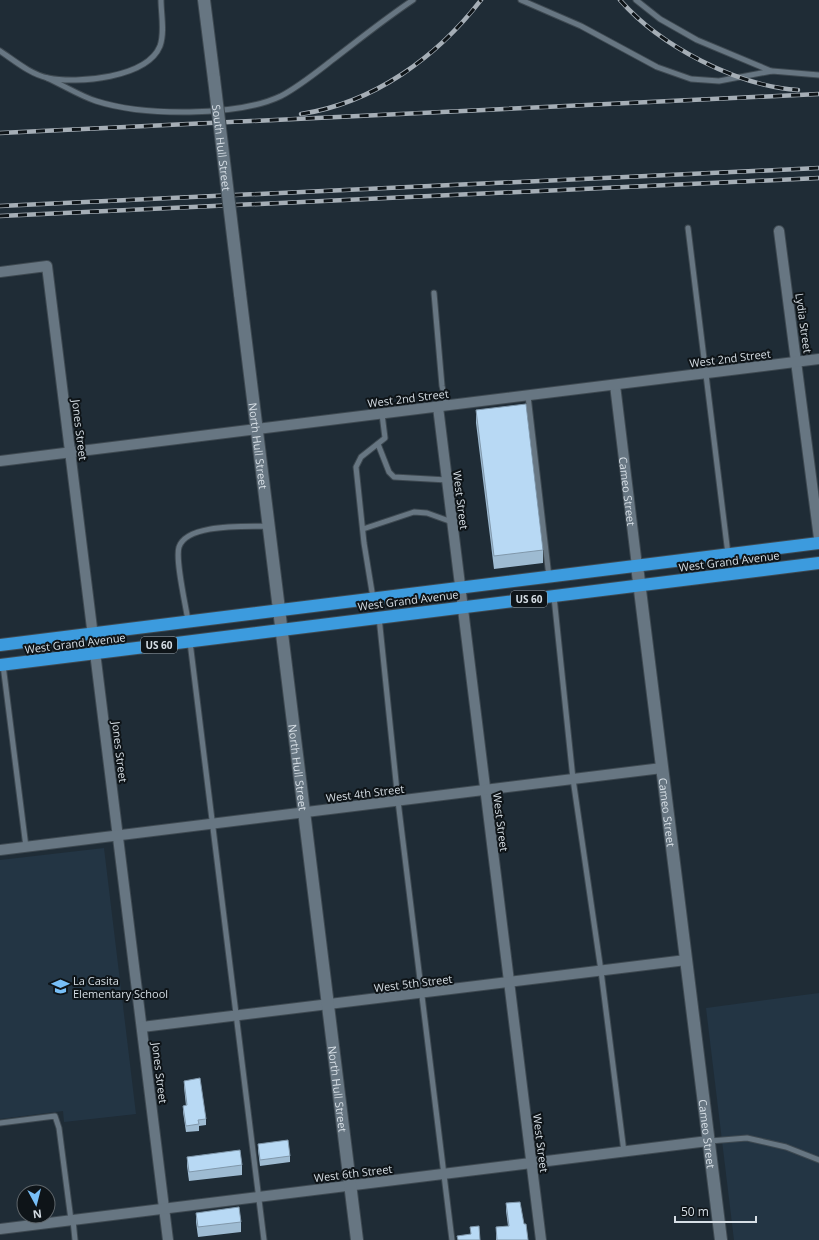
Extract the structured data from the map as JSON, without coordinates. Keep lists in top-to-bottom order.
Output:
{
  "streets": {
    "highway": ["West Grand Avenue", "US 60"],
    "main road": ["South Hull Street", "North Hull Street", "Cameo Street"],
    "street": [
      "Lydia Street",
      "West 2nd Street",
      "Jones Street",
      "West Street",
      "West 4th Street",
      "West 5th Street",
      "West 6th Street"
    ]
  },
  "crossings": [
    ["South Hull Street", "North Hull Street"],
    ["Lydia Street", "West 2nd Street"],
    ["West 2nd Street", "Jones Street"],
    ["West 2nd Street", "North Hull Street"],
    ["West 2nd Street", "Cameo Street"],
    ["West 2nd Street", "West Street"],
    ["Jones Street", "West Grand Avenue"],
    ["Jones Street", "West 4th Street"],
    ["Jones Street", "West 5th Street"],
    ["Jones Street", "West 6th Street"],
    ["North Hull Street", "West Grand Avenue"],
    ["North Hull Street", "West 4th Street"],
    ["North Hull Street", "West 5th Street"],
    ["North Hull Street", "West 6th Street"],
    ["Cameo Street", "West Grand Avenue"],
    ["Cameo Street", "West 4th Street"],
    ["Cameo Street", "West 5th Street"],
    ["Cameo Street", "West 6th Street"],
    ["West Street", "West Grand Avenue"],
    ["West Street", "West 4th Street"],
    ["West Street", "West 5th Street"],
    ["West Street", "West 6th Street"]
  ],
  "places": {
    "school or university": ["La Casita Elementary School"]
  },
  "scale_bar": "50 m",
  "north": "bottom"
}
